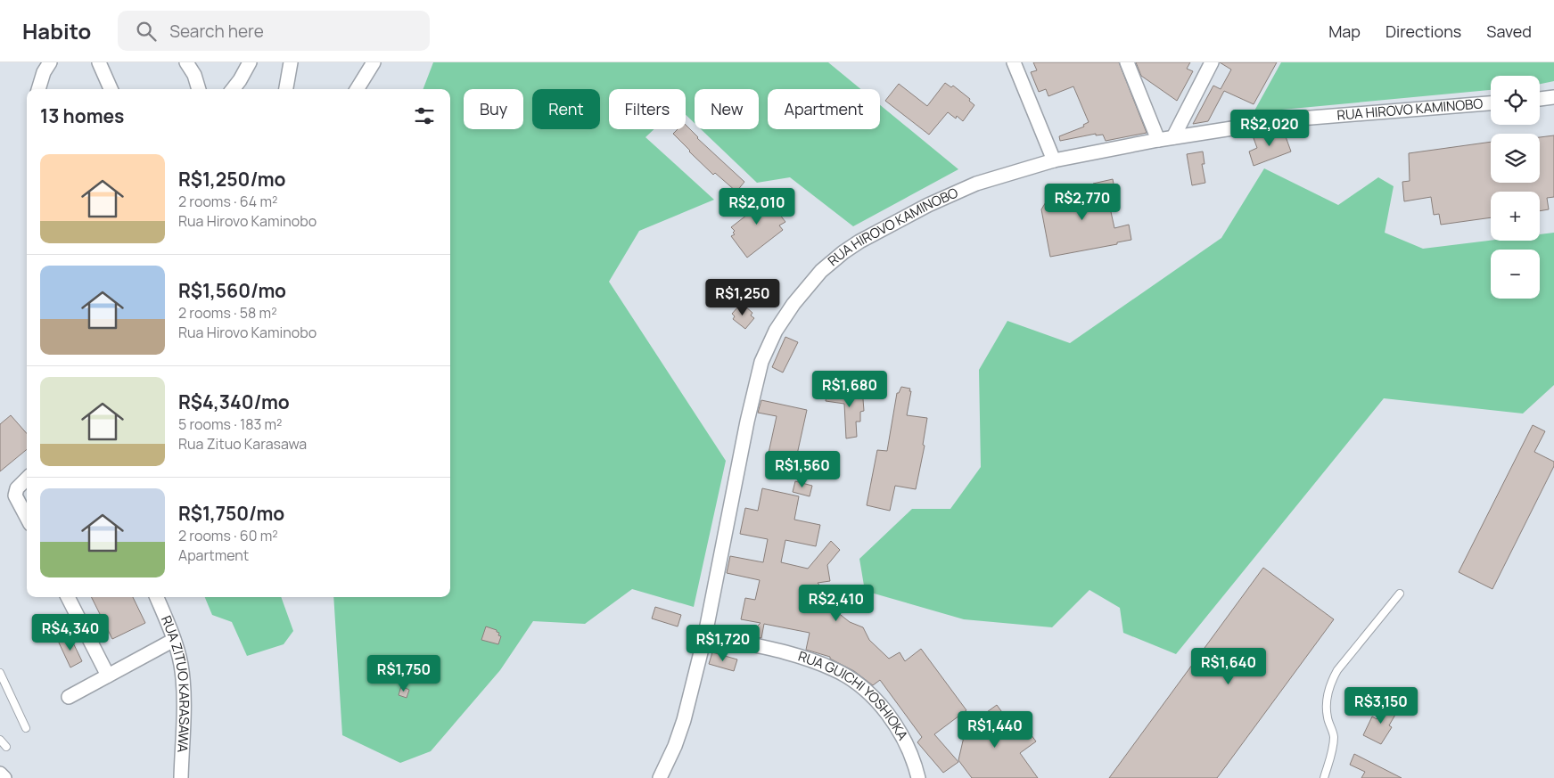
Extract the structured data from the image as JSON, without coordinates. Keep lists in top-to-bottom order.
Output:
{
  "streets": {
    "street": ["RUA HIROVO KAMINOBO", "RUA ZITUO KARASAWA", "RUA GUICHI YOSHIOKA"]
  },
  "crossings": [
    ["RUA HIROVO KAMINOBO", "RUA GUICHI YOSHIOKA"]
  ],
  "page": {
    "header": "Habito",
    "search": "Search here",
    "nav": ["Map", "Directions", "Saved"],
    "map_buttons": ["+", "−"],
    "chip": [
      "Buy",
      "Rent",
      "Filters",
      "New",
      "Apartment"
    ],
    "heading": "13 homes",
    "price": [
      "R$2,020",
      "R$2,770",
      "R$2,010",
      "R$1,250",
      "R$1,680",
      "R$1,560",
      "R$2,410",
      "R$4,340",
      "R$1,720",
      "R$1,640",
      "R$1,750",
      "R$3,150",
      "R$1,440"
    ],
    "list": [
      {
        "name": "R$1,250/mo",
        "note": "2 rooms · 64 m² · Rua Hirovo Kaminobo"
      },
      {
        "name": "R$1,560/mo",
        "note": "2 rooms · 58 m² · Rua Hirovo Kaminobo"
      },
      {
        "name": "R$4,340/mo",
        "note": "5 rooms · 183 m² · Rua Zituo Karasawa"
      },
      {
        "name": "R$1,750/mo",
        "note": "2 rooms · 60 m² · Apartment"
      }
    ]
  }
}
